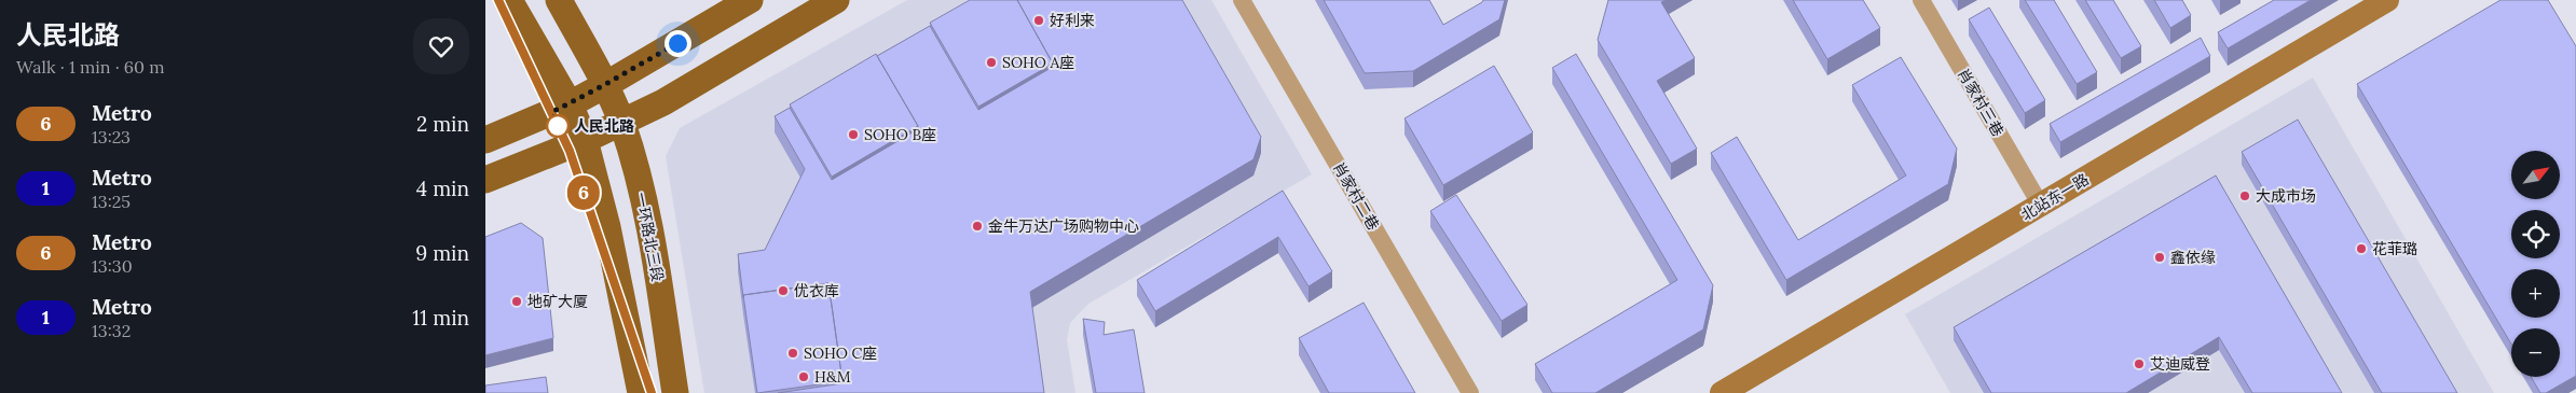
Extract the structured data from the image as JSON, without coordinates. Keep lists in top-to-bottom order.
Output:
{
  "streets": {
    "main road": ["一环路北三段"],
    "street": ["肖家村三巷", "肖家村二巷", "北站东一路"]
  },
  "crossings": [
    ["肖家村三巷", "北站东一路"]
  ],
  "places": [
    "好利来",
    "SOHO A座",
    "人民北路",
    "SOHO B座",
    "大成市场",
    "金牛万达广场购物中心",
    "花菲璐",
    "鑫依缘",
    "优衣库",
    "地矿大厦",
    "SOHO C座",
    "艾迪威登",
    "H&M"
  ],
  "lines": ["metro line 6"],
  "north": "top right",
  "page": {
    "heading": ["人民北路", "Walk · 1 min · 60 m"],
    "on_map": "6",
    "list": [
      {
        "mark": "6",
        "name": "Metro",
        "note": "13:23",
        "value": "2 min"
      },
      {
        "mark": "1",
        "name": "Metro",
        "note": "13:25",
        "value": "4 min"
      },
      {
        "mark": "6",
        "name": "Metro",
        "note": "13:30",
        "value": "9 min"
      },
      {
        "mark": "1",
        "name": "Metro",
        "note": "13:32",
        "value": "11 min"
      }
    ],
    "map_buttons": ["+", "−"]
  }
}
